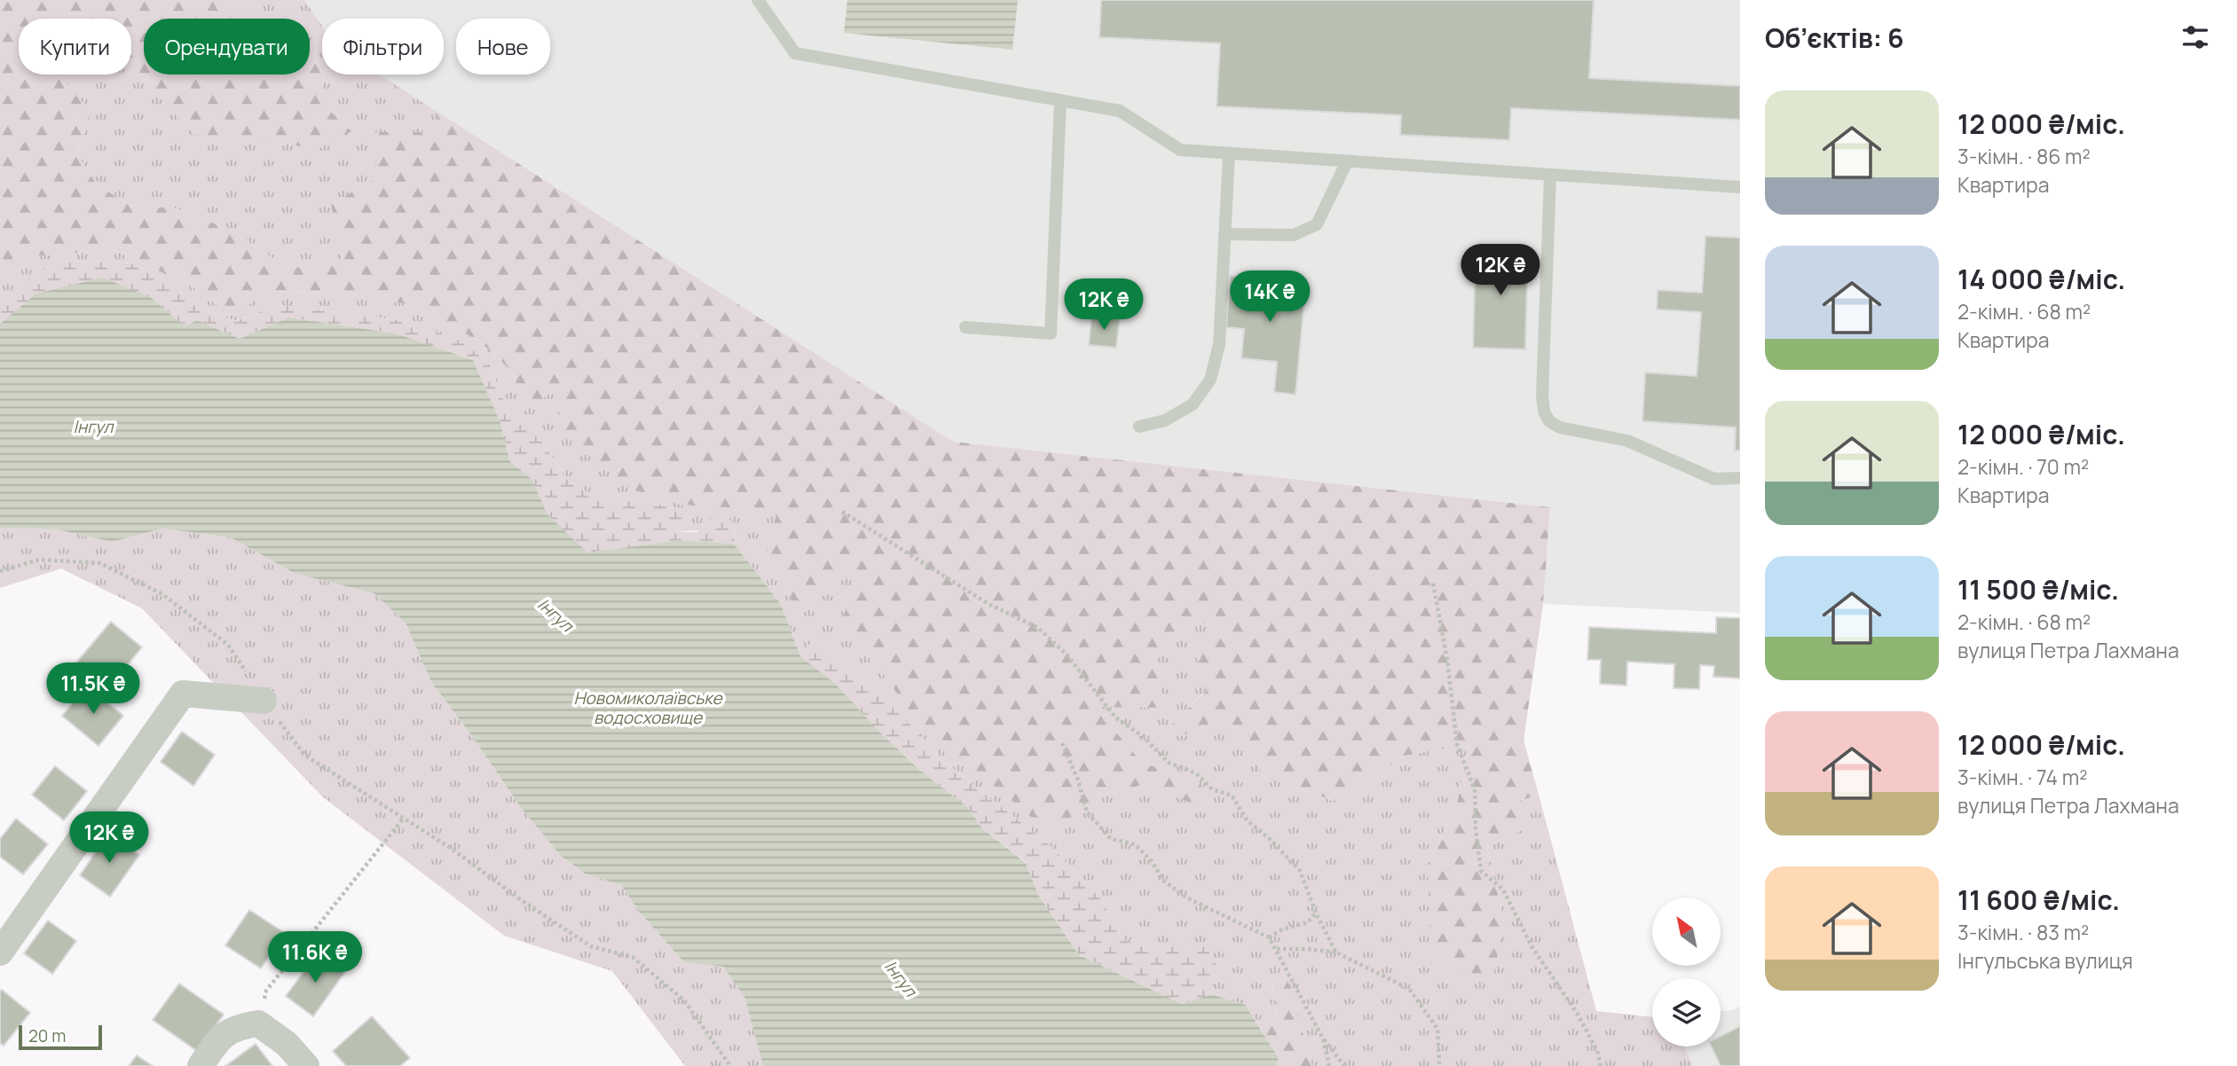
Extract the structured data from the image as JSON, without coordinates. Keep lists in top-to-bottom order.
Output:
{
  "water": ["Інгул", "Новомиколаївське водосховище"],
  "scale_bar": "20 m",
  "north": "top left",
  "page": {
    "heading": "Об’єктів: 6",
    "chip": [
      "Купити",
      "Орендувати",
      "Фільтри",
      "Нове"
    ],
    "list": [
      {
        "name": "12 000 ₴/міс.",
        "note": "3-кімн. · 86 m² · Квартира"
      },
      {
        "name": "14 000 ₴/міс.",
        "note": "2-кімн. · 68 m² · Квартира"
      },
      {
        "name": "12 000 ₴/міс.",
        "note": "2-кімн. · 70 m² · Квартира"
      },
      {
        "name": "11 500 ₴/міс.",
        "note": "2-кімн. · 68 m² · вулиця Петра Лахмана"
      },
      {
        "name": "12 000 ₴/міс.",
        "note": "3-кімн. · 74 m² · вулиця Петра Лахмана"
      },
      {
        "name": "11 600 ₴/міс.",
        "note": "3-кімн. · 83 m² · Інгульська вулиця"
      }
    ],
    "price": [
      "12K ₴",
      "14K ₴",
      "12K ₴",
      "11.5K ₴",
      "12K ₴",
      "11.6K ₴"
    ],
    "scale": "20 m"
  }
}
